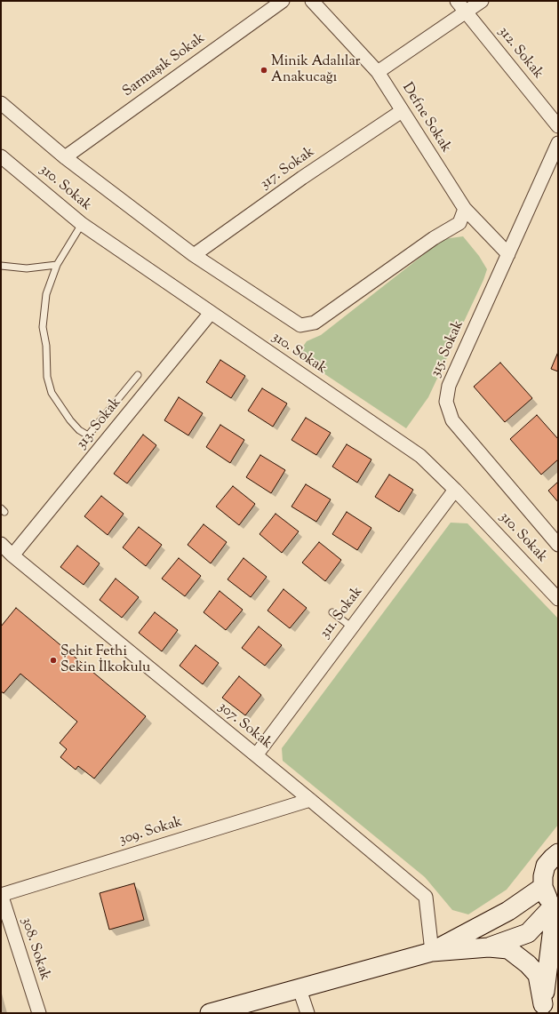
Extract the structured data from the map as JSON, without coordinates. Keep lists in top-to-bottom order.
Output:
{
  "streets": {
    "street": [
      "312. Sokak",
      "Sarmaşık Sokak",
      "Defne Sokak",
      "317. Sokak",
      "310. Sokak",
      "315. Sokak",
      "313. Sokak",
      "311. Sokak",
      "307. Sokak",
      "309. Sokak",
      "308. Sokak"
    ]
  },
  "crossings": [
    ["Defne Sokak", "317. Sokak"],
    ["Defne Sokak", "315. Sokak"],
    ["310. Sokak", "313. Sokak"],
    ["310. Sokak", "311. Sokak"],
    ["313. Sokak", "307. Sokak"],
    ["311. Sokak", "307. Sokak"],
    ["307. Sokak", "309. Sokak"],
    ["309. Sokak", "308. Sokak"]
  ],
  "places": ["Minik Adalılar Anakucağı", "Şehit Fethi Sekin İlkokulu"]
}
